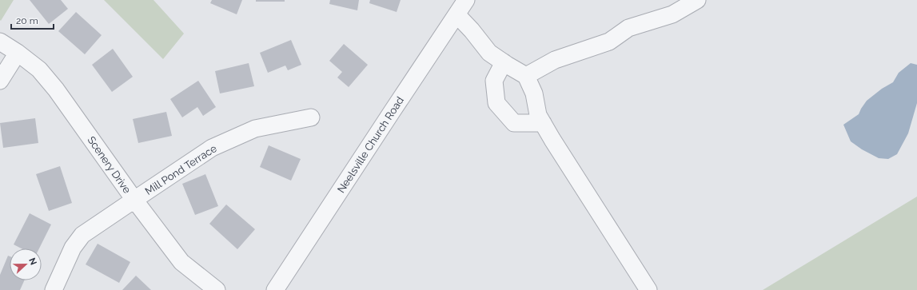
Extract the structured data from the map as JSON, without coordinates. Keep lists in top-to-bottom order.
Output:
{
  "streets": {
    "street": ["Neelsville Church Road", "Scenery Drive", "Mill Pond Terrace"]
  },
  "crossings": [
    ["Scenery Drive", "Mill Pond Terrace"]
  ],
  "scale_bar": "20 m",
  "north": "right"
}
